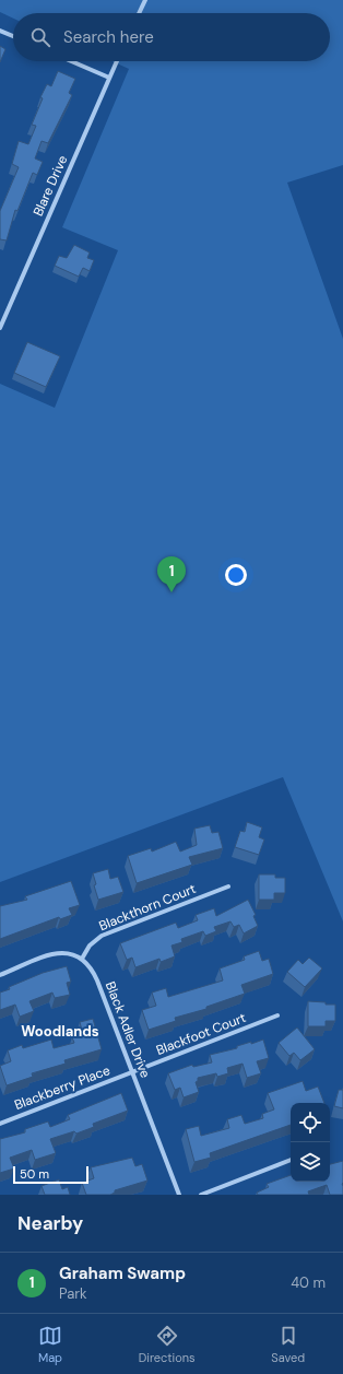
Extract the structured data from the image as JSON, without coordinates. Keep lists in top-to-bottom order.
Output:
{
  "streets": {
    "street": [
      "Blare Drive",
      "Blackthorn Court",
      "Black Adler Drive",
      "Blackfoot Court",
      "Blackberry Place"
    ]
  },
  "crossings": [
    ["Blackthorn Court", "Black Adler Drive"],
    ["Black Adler Drive", "Blackfoot Court"],
    ["Black Adler Drive", "Blackberry Place"],
    ["Blackfoot Court", "Blackberry Place"]
  ],
  "districts": ["Woodlands"],
  "scale_bar": "50 m",
  "page": {
    "search": "Search here",
    "pins": "1",
    "scale": "50 m",
    "heading": "Nearby",
    "list": [
      {
        "mark": "1",
        "name": "Graham Swamp",
        "note": "Park",
        "value": "40 m"
      }
    ],
    "nav": ["Map", "Directions", "Saved"]
  }
}
